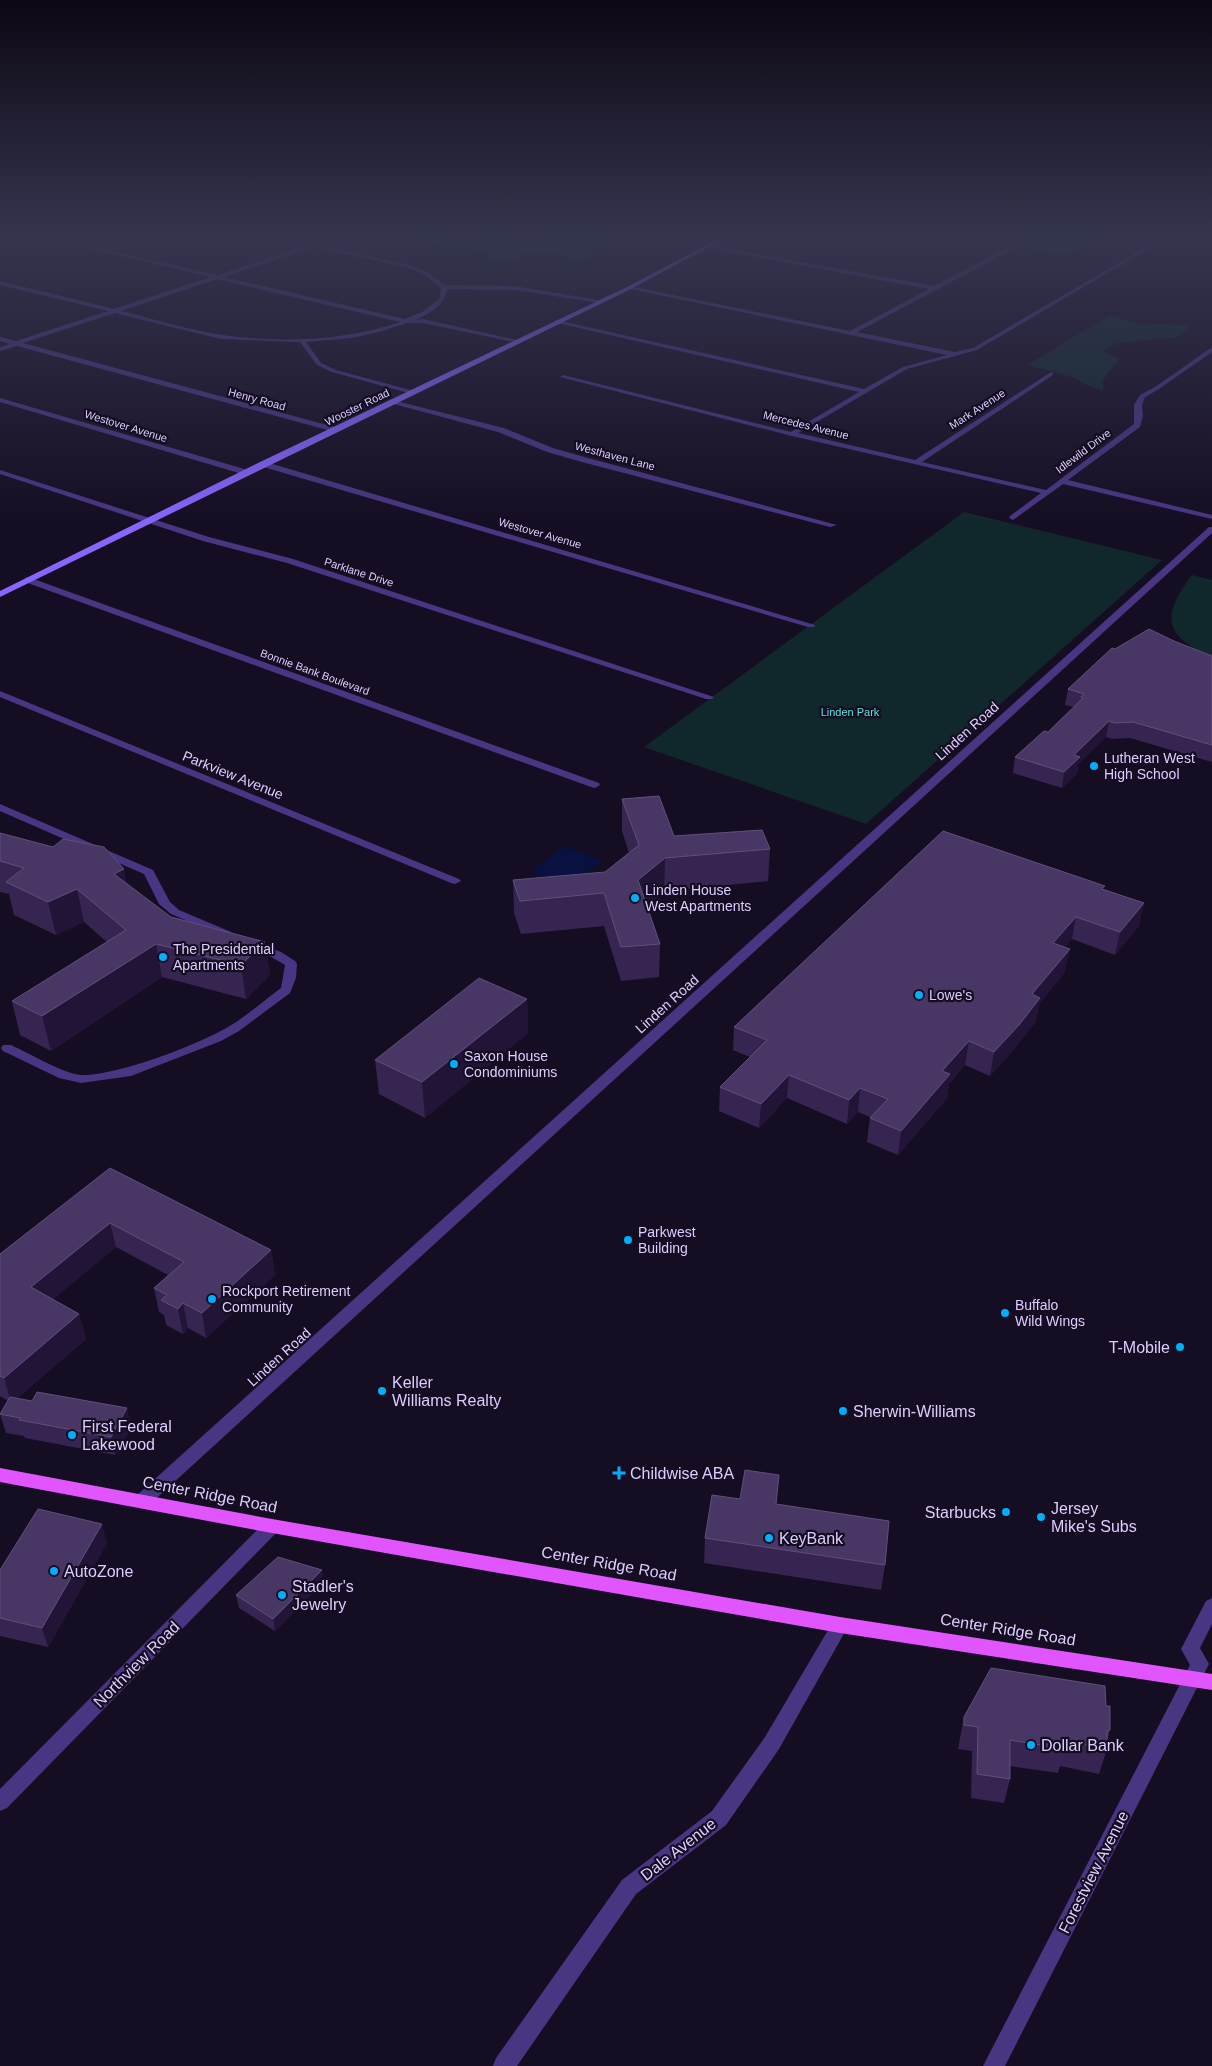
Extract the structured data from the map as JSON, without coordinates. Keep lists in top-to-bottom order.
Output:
{
  "streets": {
    "main road": ["Wooster Road", "Center Ridge Road"],
    "street": [
      "Henry Road",
      "Mark Avenue",
      "Mercedes Avenue",
      "Westover Avenue",
      "Idlewild Drive",
      "Westhaven Lane",
      "Parklane Drive",
      "Bonnie Bank Boulevard",
      "Linden Road",
      "Parkview Avenue",
      "Northview Road",
      "Dale Avenue",
      "Forestview Avenue"
    ]
  },
  "crossings": [
    ["Henry Road", "Wooster Road"],
    ["Wooster Road", "Westover Avenue"],
    ["Wooster Road", "Westhaven Lane"],
    ["Wooster Road", "Parklane Drive"],
    ["Wooster Road", "Bonnie Bank Boulevard"],
    ["Mark Avenue", "Mercedes Avenue"],
    ["Mercedes Avenue", "Idlewild Drive"],
    ["Linden Road", "Center Ridge Road"],
    ["Center Ridge Road", "Northview Road"],
    ["Center Ridge Road", "Dale Avenue"],
    ["Center Ridge Road", "Forestview Avenue"]
  ],
  "parks": ["Linden Park"],
  "places": {
    "other": [
      "Lutheran West High School",
      "Linden House West Apartments",
      "The Presidential Apartments",
      "Lowe's",
      "Saxon House Condominiums",
      "Parkwest Building",
      "Rockport Retirement Community",
      "Buffalo Wild Wings",
      "T-Mobile",
      "Keller Williams Realty",
      "Sherwin-Williams",
      "First Federal Lakewood",
      "Starbucks",
      "Jersey Mike's Subs",
      "KeyBank",
      "AutoZone",
      "Stadler's Jewelry",
      "Dollar Bank"
    ],
    "health": ["Childwise ABA"]
  }
}
